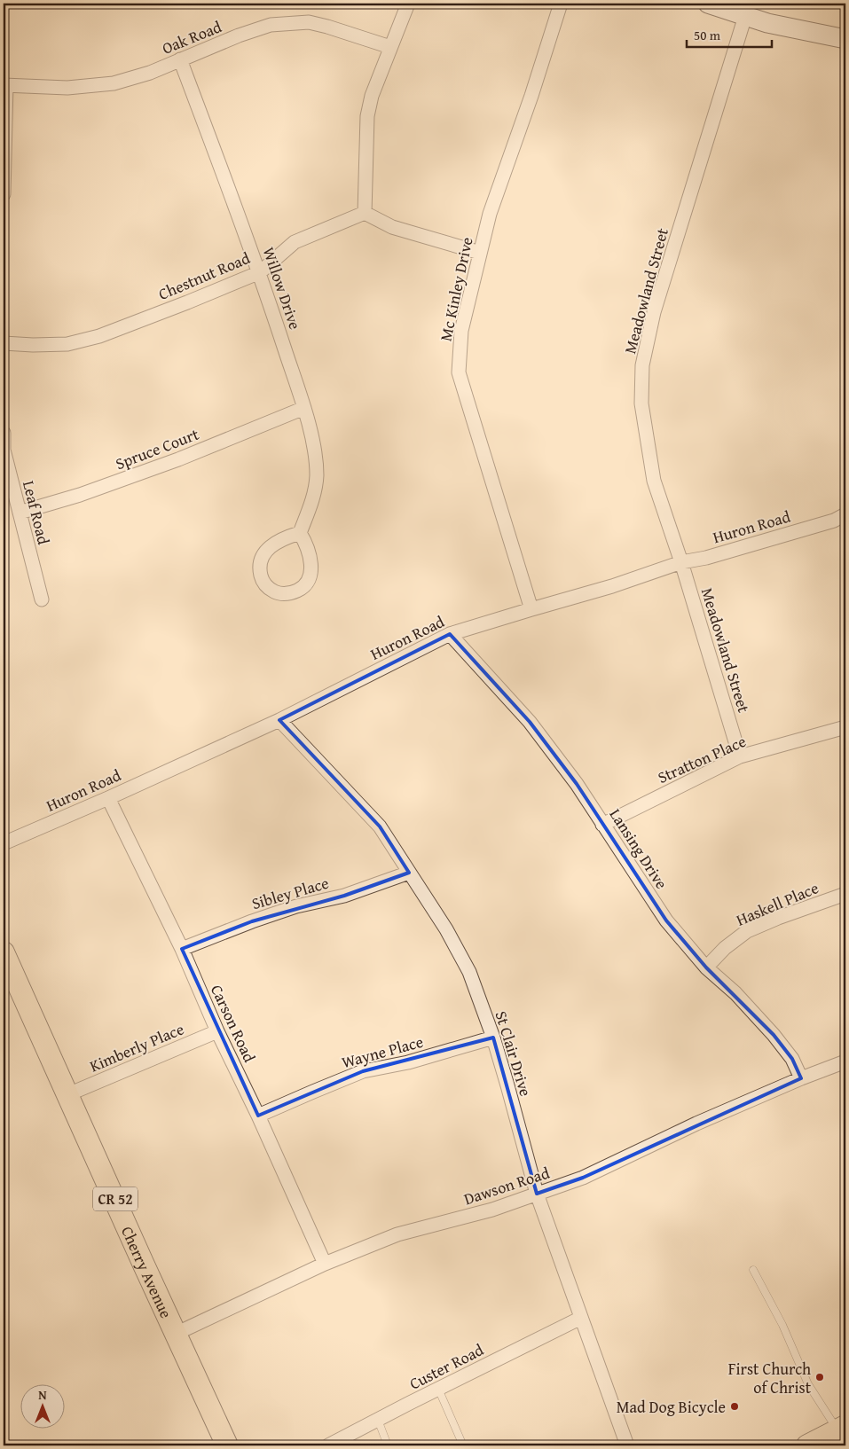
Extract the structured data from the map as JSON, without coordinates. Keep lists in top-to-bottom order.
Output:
{
  "streets": {
    "main road": ["CR 52", "Cherry Avenue"],
    "street": [
      "Oak Road",
      "Chestnut Road",
      "Willow Drive",
      "Mc Kinley Drive",
      "Meadowland Street",
      "Spruce Court",
      "Leaf Road",
      "Huron Road",
      "Stratton Place",
      "Lansing Drive",
      "Sibley Place",
      "Haskell Place",
      "Carson Road",
      "Kimberly Place",
      "Wayne Place",
      "St Clair Drive",
      "Dawson Road",
      "Custer Road"
    ]
  },
  "crossings": [
    ["Oak Road", "Willow Drive"],
    ["Chestnut Road", "Willow Drive"],
    ["Willow Drive", "Spruce Court"],
    ["Mc Kinley Drive", "Huron Road"],
    ["Meadowland Street", "Huron Road"],
    ["Meadowland Street", "Stratton Place"],
    ["Spruce Court", "Leaf Road"],
    ["Huron Road", "Lansing Drive"],
    ["Huron Road", "Carson Road"],
    ["Huron Road", "St Clair Drive"],
    ["Stratton Place", "Lansing Drive"],
    ["Lansing Drive", "Haskell Place"],
    ["Lansing Drive", "Dawson Road"],
    ["Sibley Place", "Carson Road"],
    ["Sibley Place", "St Clair Drive"],
    ["Carson Road", "Kimberly Place"],
    ["Carson Road", "Wayne Place"],
    ["Carson Road", "Dawson Road"],
    ["Kimberly Place", "Cherry Avenue"],
    ["Wayne Place", "St Clair Drive"],
    ["St Clair Drive", "Dawson Road"],
    ["St Clair Drive", "Custer Road"],
    ["Dawson Road", "Cherry Avenue"]
  ],
  "places": ["First Church of Christ", "Mad Dog Bicycle"],
  "scale_bar": "50 m",
  "north": "top"
}
